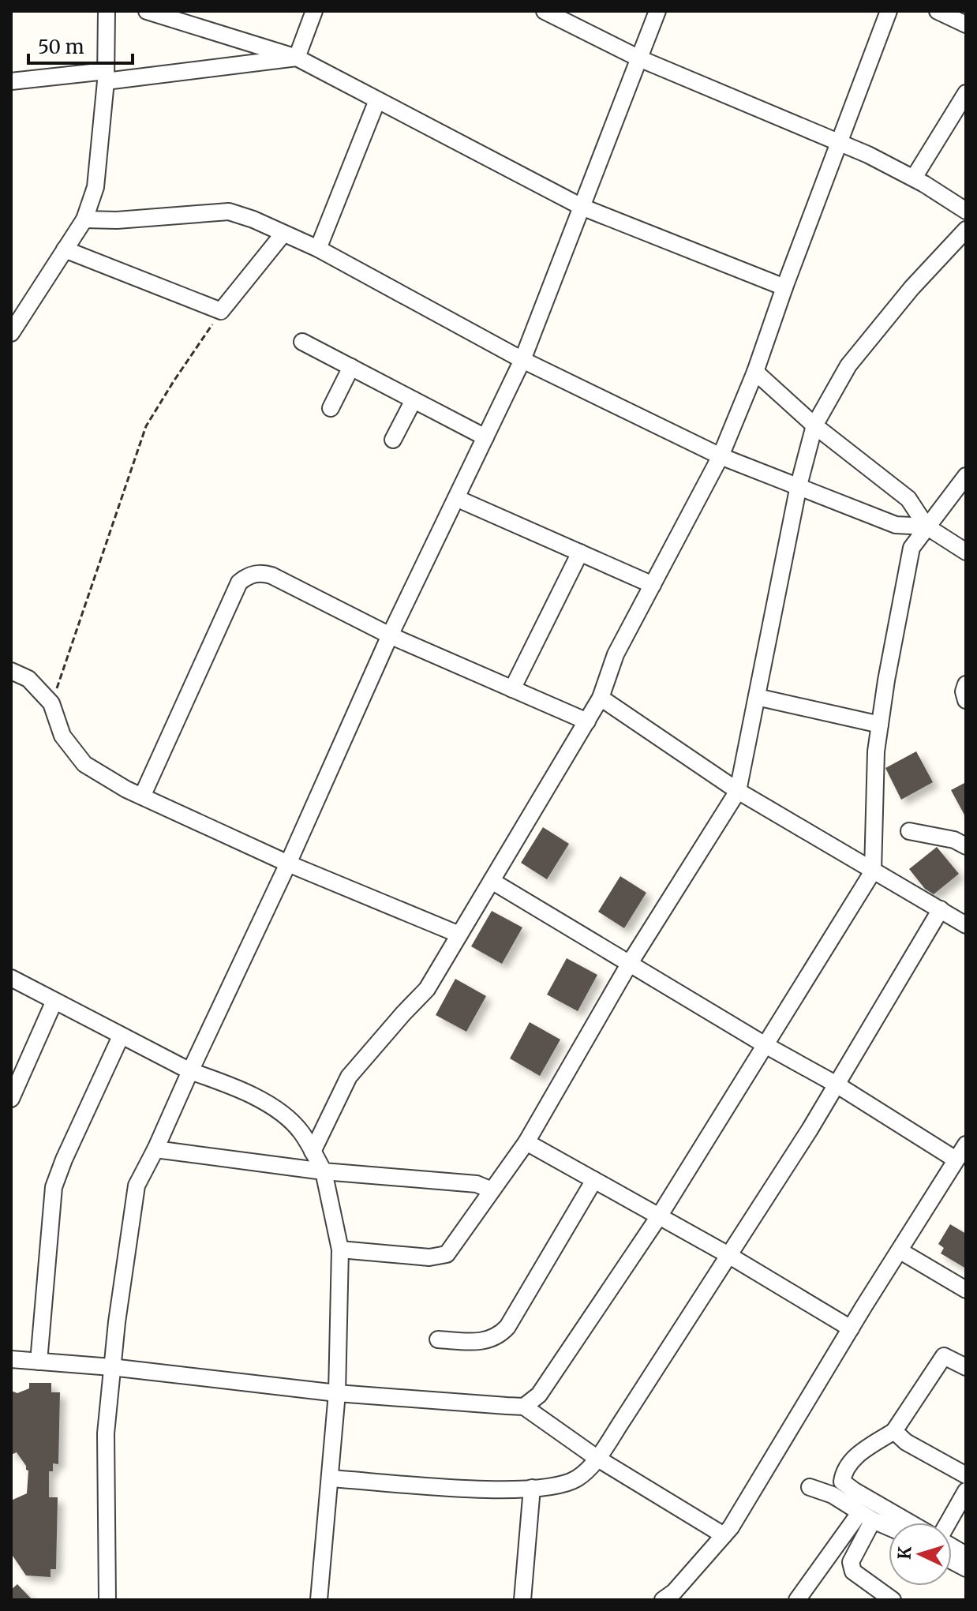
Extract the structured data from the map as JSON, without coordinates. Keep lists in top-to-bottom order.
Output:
{
  "scale_bar": "50 m",
  "north": "left"
}
